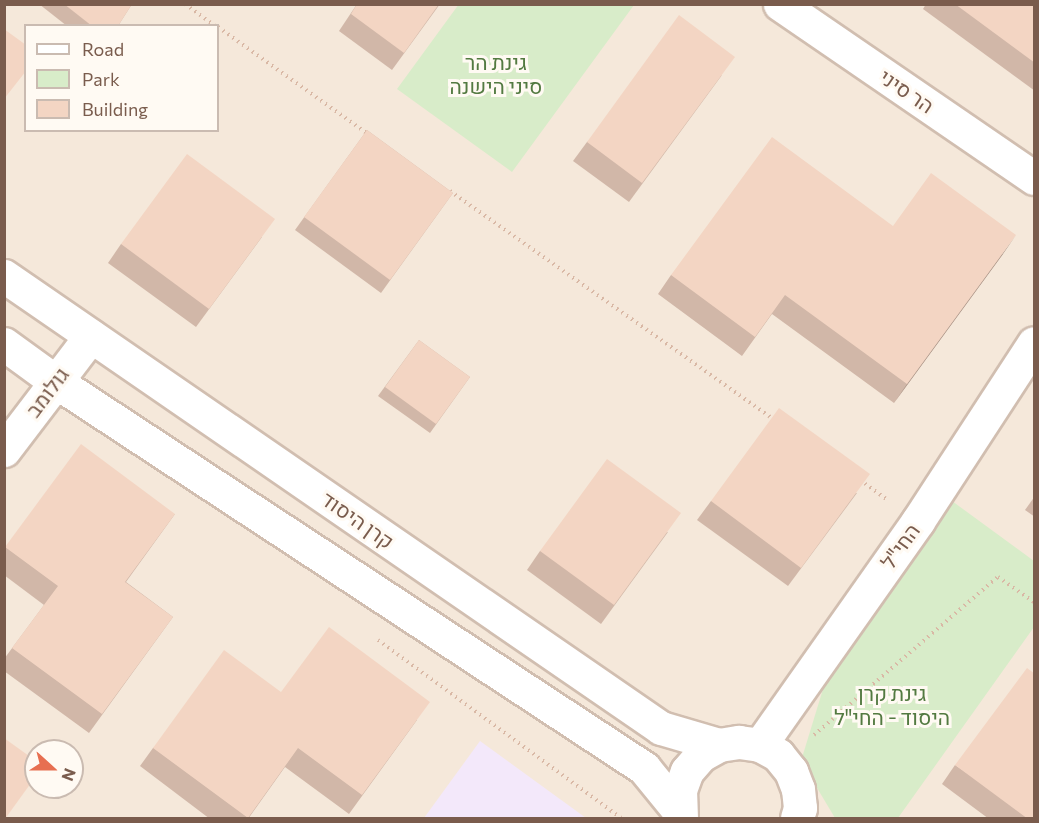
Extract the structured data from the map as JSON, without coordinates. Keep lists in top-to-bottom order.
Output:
{
  "streets": {
    "street": [
      "הר סיני",
      "גולומב",
      "קרן היסוד",
      "החי\"ל"
    ]
  },
  "crossings": [
    ["גולומב", "קרן היסוד"]
  ],
  "parks": ["גינת הר סיני הישנה", "גינת קרן היסוד - החי\"ל"],
  "legend": ["Road", "Park", "Building"],
  "north": "right"
}
